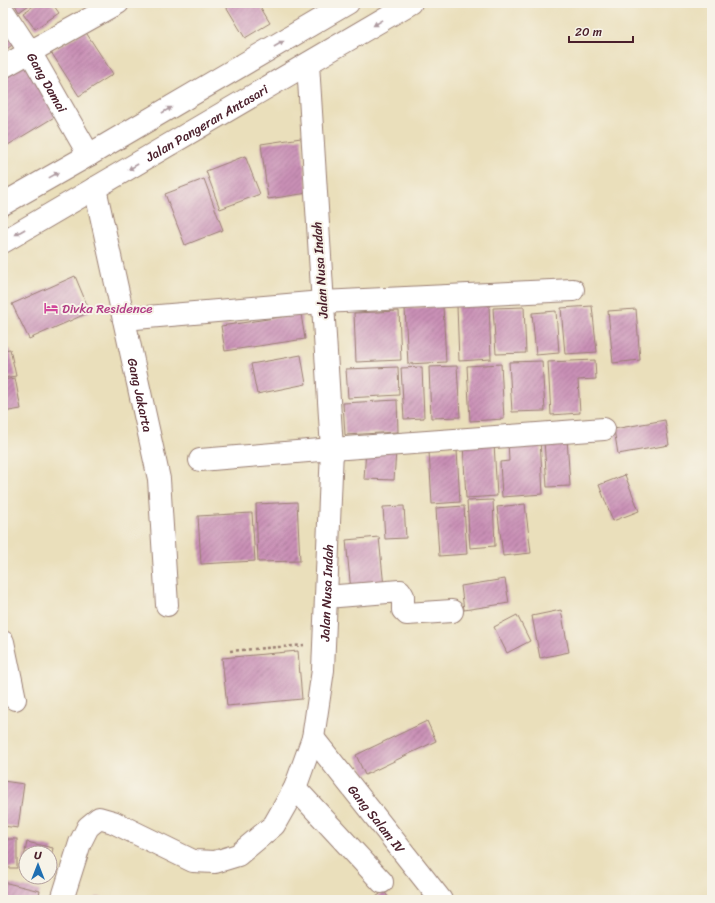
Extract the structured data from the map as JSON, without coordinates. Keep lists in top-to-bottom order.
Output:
{
  "streets": {
    "street": [
      "Gang Damai",
      "Jalan Pangeran Antasari",
      "Jalan Nusa Indah",
      "Gang Jakarta",
      "Gang Salam IV"
    ]
  },
  "crossings": [
    ["Jalan Pangeran Antasari", "Jalan Nusa Indah"],
    ["Jalan Pangeran Antasari", "Gang Jakarta"],
    ["Jalan Nusa Indah", "Gang Salam IV"]
  ],
  "places": {
    "hotel": ["Divka Residence"]
  },
  "scale_bar": "20 m",
  "north": "top"
}
